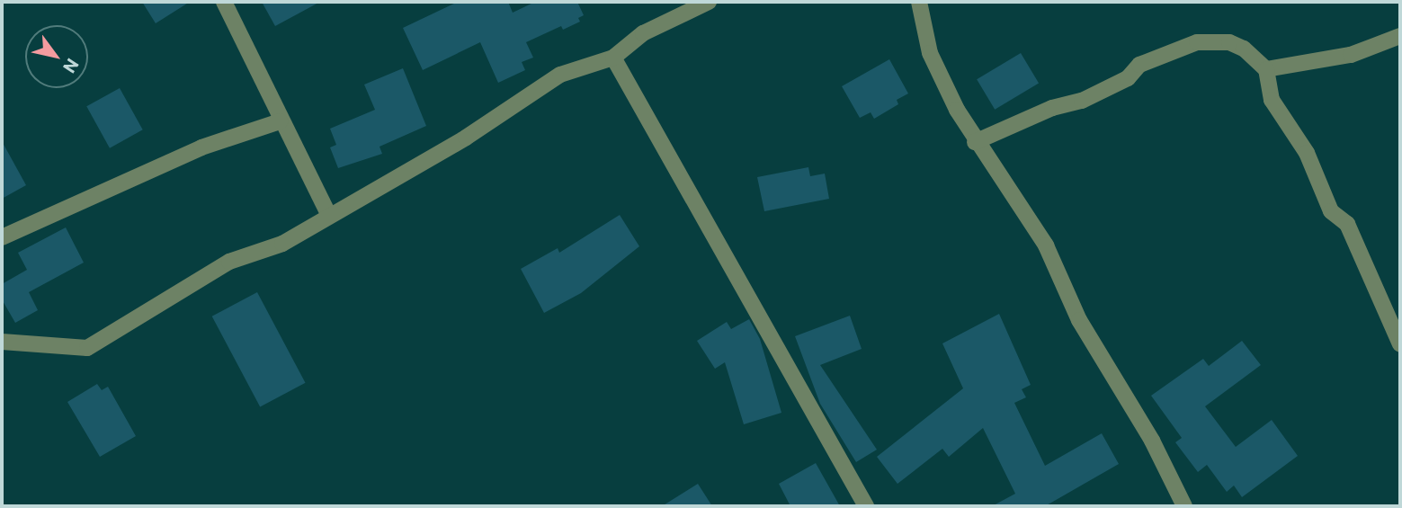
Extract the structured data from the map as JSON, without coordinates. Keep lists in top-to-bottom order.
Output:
{
  "north": "bottom right"
}
